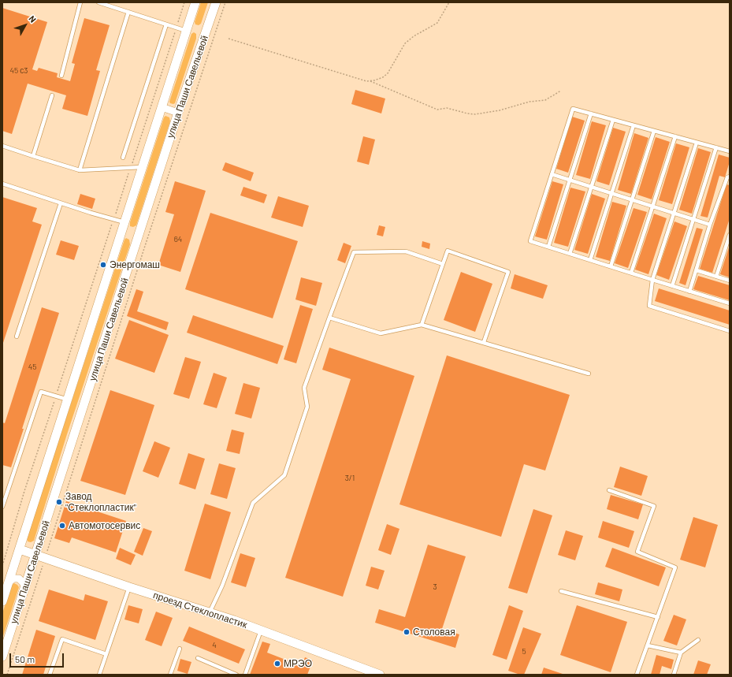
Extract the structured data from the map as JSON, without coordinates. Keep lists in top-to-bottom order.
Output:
{
  "streets": {
    "street": ["улица Паши Савельевой", "проезд Стеклопластик"]
  },
  "crossings": [
    ["улица Паши Савельевой", "проезд Стеклопластик"]
  ],
  "places": [
    "Энергомаш",
    "Завод \"Стеклопластик\"",
    "Автомотосервис",
    "Столовая",
    "МРЭО"
  ],
  "house_numbers": [
    "45 с3",
    "64",
    "45",
    "3/1",
    "3",
    "4",
    "5"
  ],
  "scale_bar": "50 m",
  "north": "top right"
}
